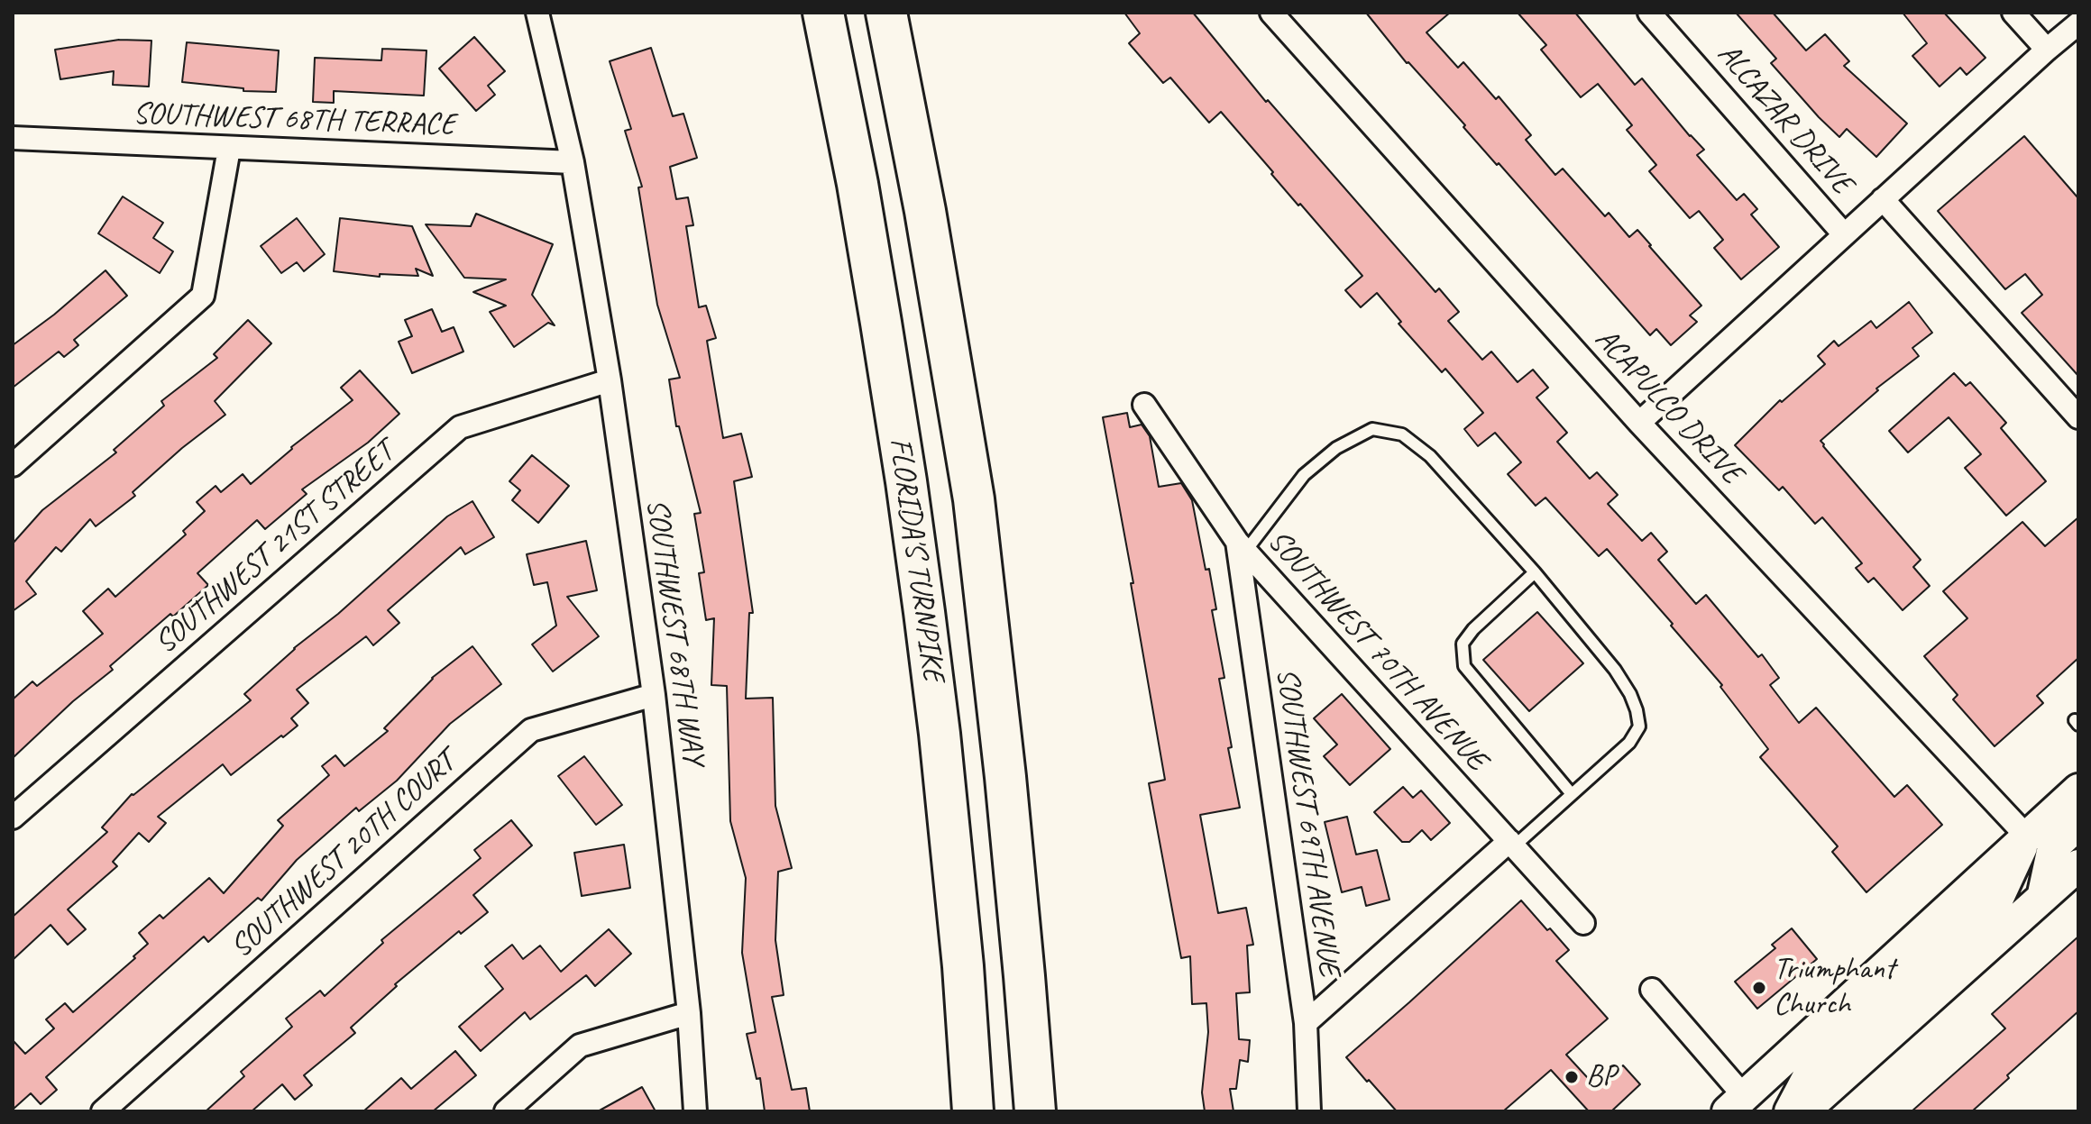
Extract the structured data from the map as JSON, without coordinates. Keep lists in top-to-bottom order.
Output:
{
  "streets": {
    "highway": ["FLORIDA'S TURNPIKE"],
    "street": [
      "ALCAZAR DRIVE",
      "SOUTHWEST 68TH TERRACE",
      "ACAPULCO DRIVE",
      "SOUTHWEST 21ST STREET",
      "SOUTHWEST 68TH WAY",
      "SOUTHWEST 70TH AVENUE",
      "SOUTHWEST 69TH AVENUE",
      "SOUTHWEST 20TH COURT"
    ]
  },
  "crossings": [
    ["SOUTHWEST 68TH TERRACE", "SOUTHWEST 68TH WAY"],
    ["SOUTHWEST 21ST STREET", "SOUTHWEST 68TH WAY"],
    ["SOUTHWEST 68TH WAY", "SOUTHWEST 20TH COURT"],
    ["SOUTHWEST 70TH AVENUE", "SOUTHWEST 69TH AVENUE"]
  ],
  "places": ["Triumphant Church", "BP"]
}
